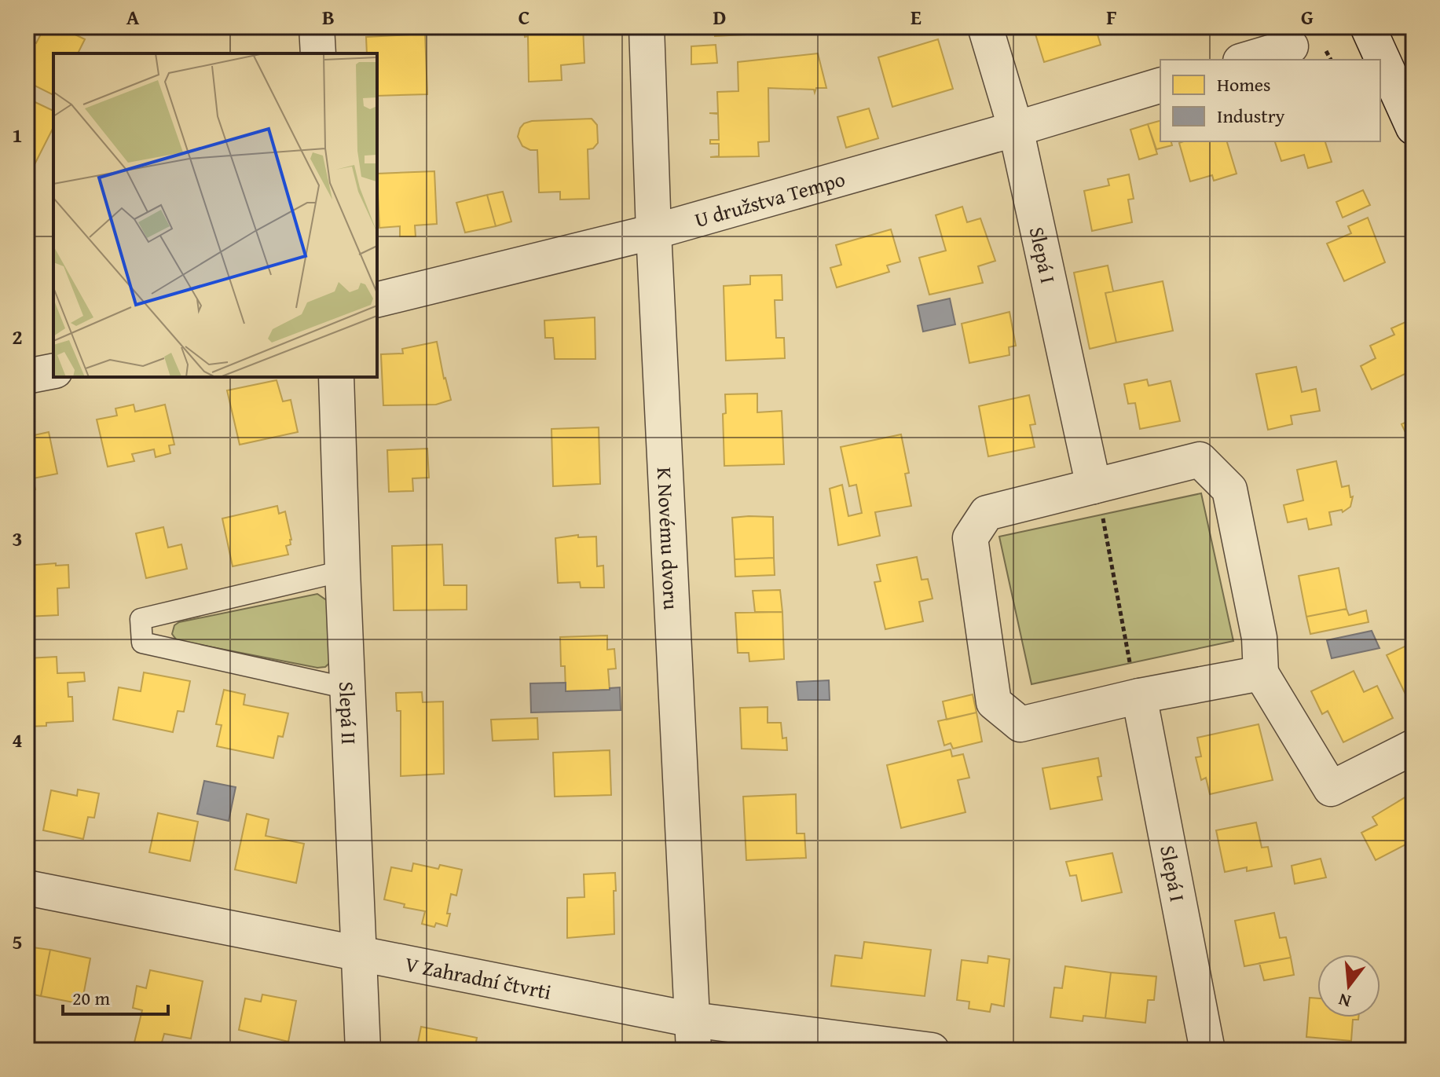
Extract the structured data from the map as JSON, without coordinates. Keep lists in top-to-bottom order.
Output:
{
  "streets": {
    "street": [
      "U družstva Tempo",
      "Slepá I",
      "K Novému dvoru",
      "Slepá II",
      "V Zahradní čtvrti"
    ]
  },
  "crossings": [
    ["U družstva Tempo", "Slepá I"],
    ["U družstva Tempo", "K Novému dvoru"],
    ["K Novému dvoru", "V Zahradní čtvrti"],
    ["Slepá II", "V Zahradní čtvrti"]
  ],
  "legend": ["Homes", "Industry"],
  "scale_bar": "20 m",
  "north": "bottom",
  "grid": {
    "columns": [
      "A",
      "B",
      "C",
      "D",
      "E",
      "F",
      "G"
    ],
    "rows": [
      "1",
      "2",
      "3",
      "4",
      "5"
    ]
  }
}
